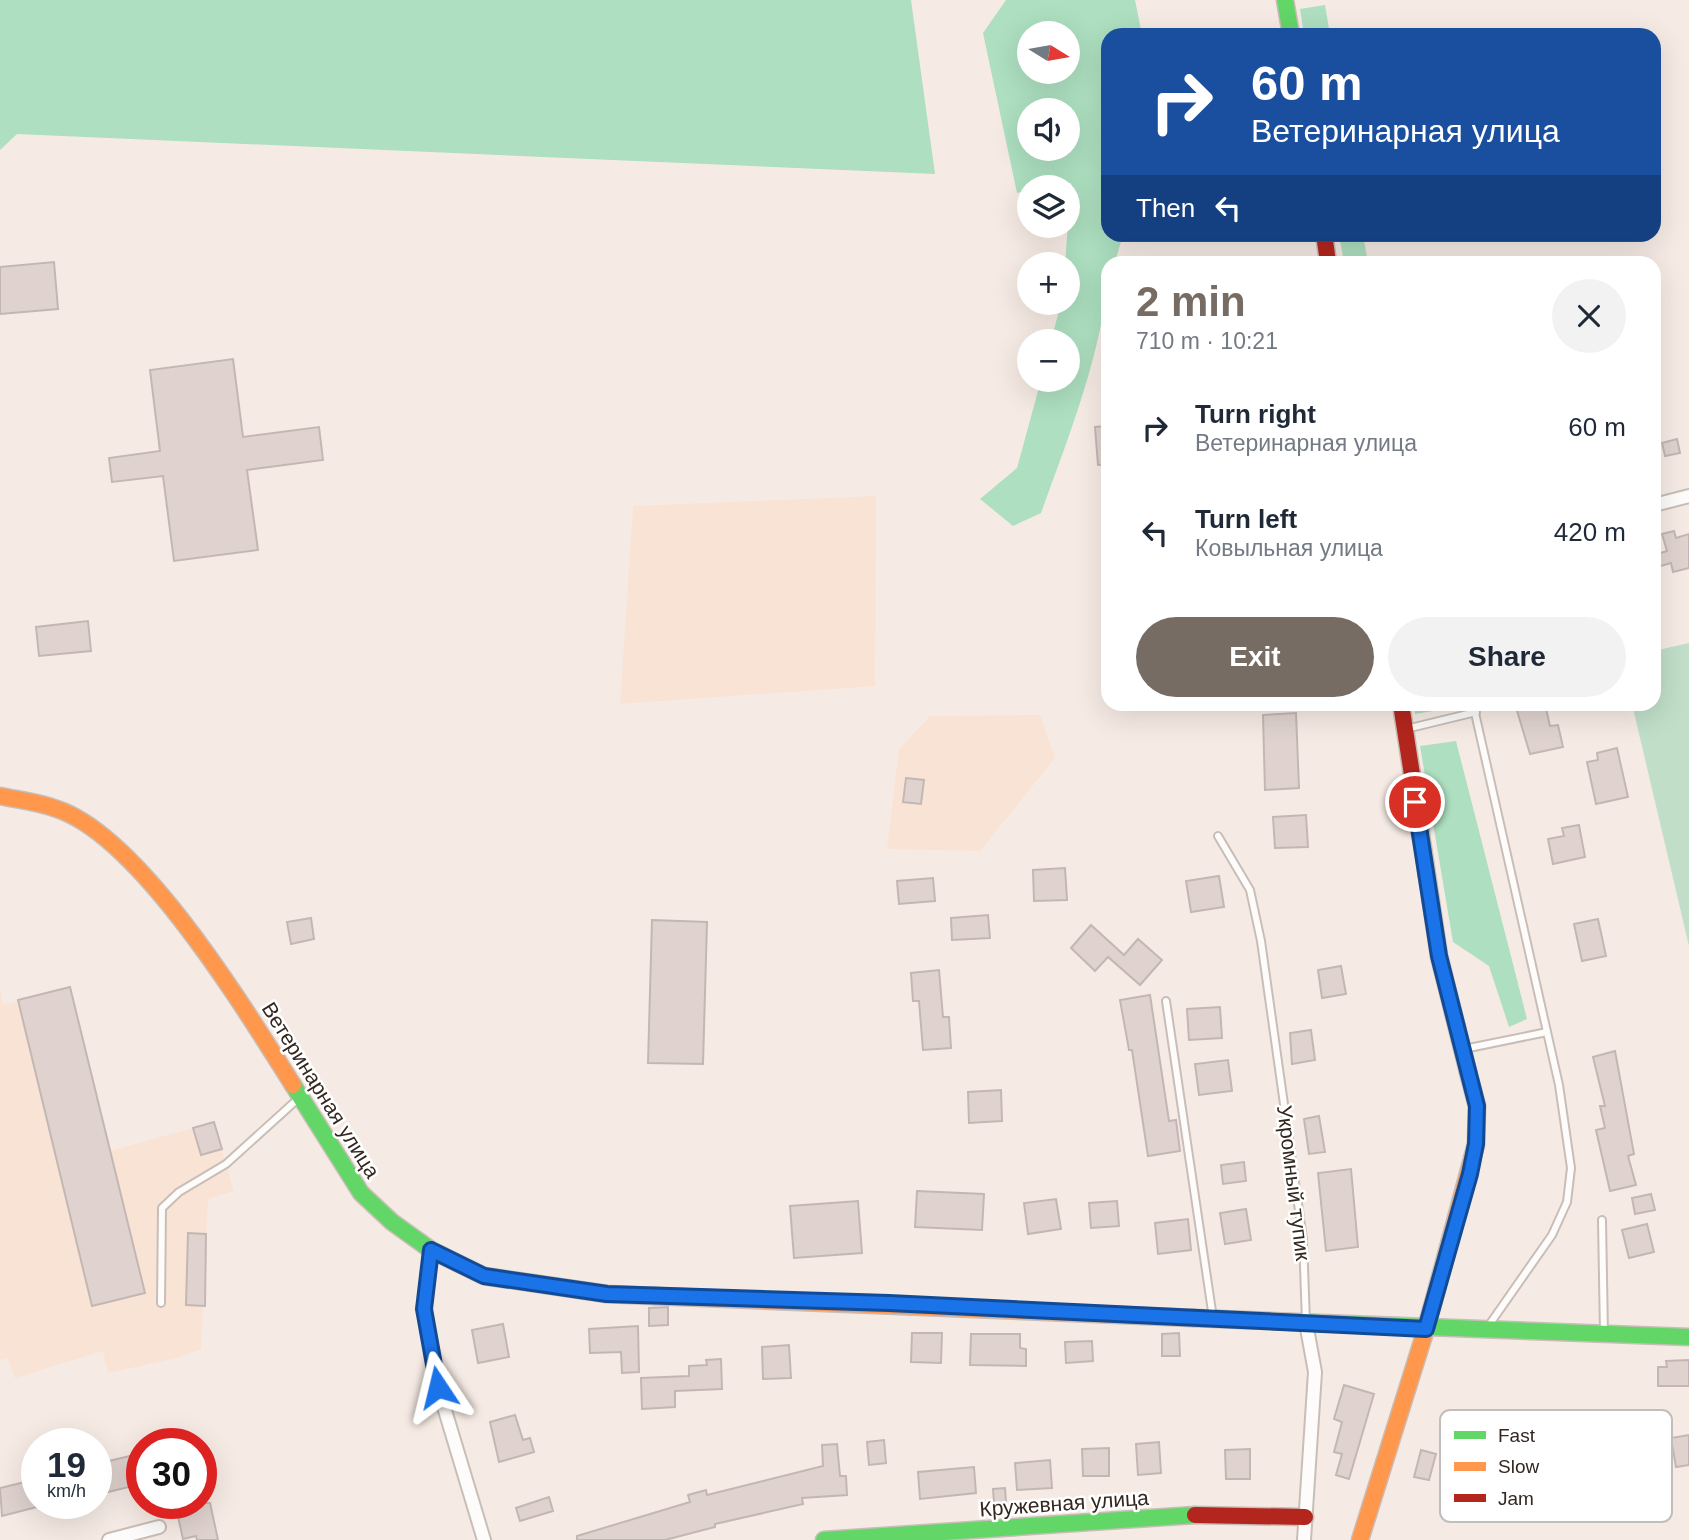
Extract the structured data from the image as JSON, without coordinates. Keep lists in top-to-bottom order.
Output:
{
  "streets": {
    "street": ["Ветеринарная улица", "Укромный тупик", "Кружевная улица"]
  },
  "crossings": [
    ["Ветеринарная улица", "Укромный тупик"],
    ["Укромный тупик", "Кружевная улица"]
  ],
  "legend": ["Fast", "Slow", "Jam"],
  "north": "right",
  "page": {
    "map_buttons": ["+", "−"],
    "turn": ["60 m", "Ветеринарная улица"],
    "then": "Then",
    "heading": ["2 min", "710 m · 10:21"],
    "list": [
      {
        "name": "Turn right",
        "note": "Ветеринарная улица",
        "value": "60 m"
      },
      {
        "name": "Turn left",
        "note": "Ковыльная улица",
        "value": "420 m"
      }
    ],
    "buttons": ["Exit", "Share"],
    "speed": "19 km/h",
    "limit": "30"
  }
}
